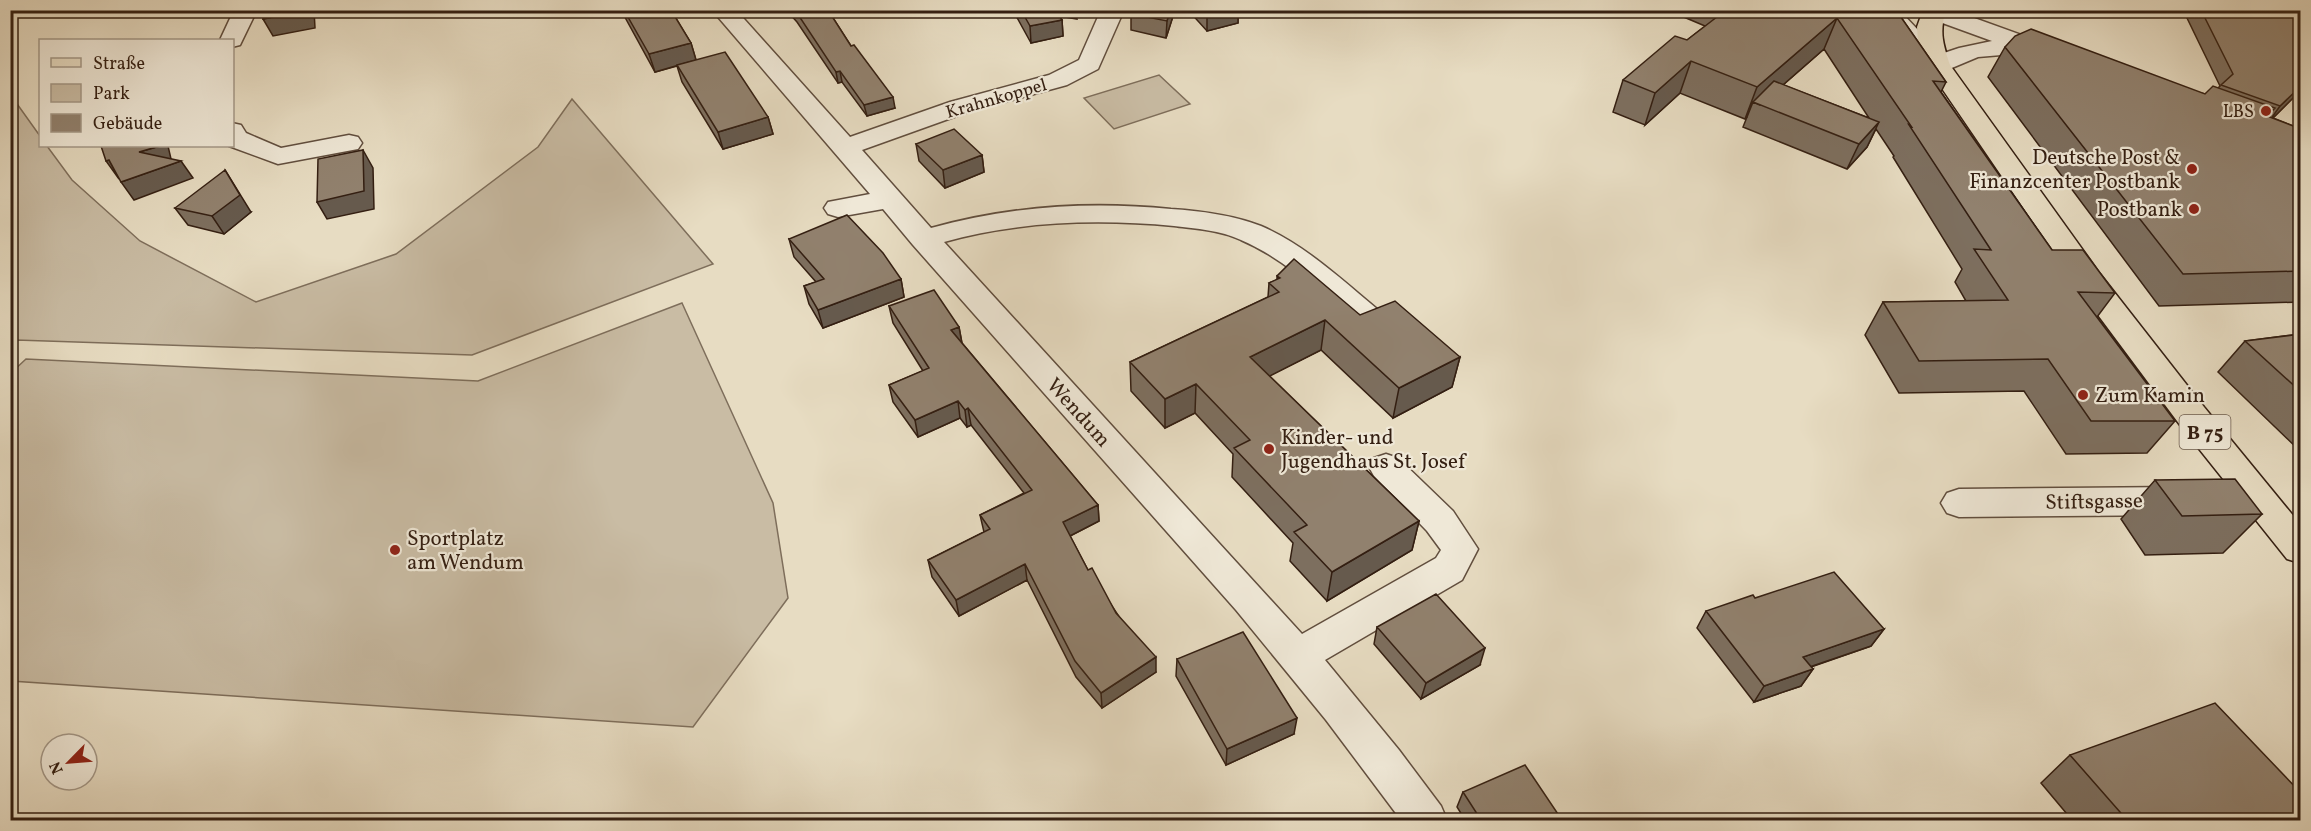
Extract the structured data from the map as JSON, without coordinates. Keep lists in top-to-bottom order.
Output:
{
  "streets": {
    "main road": ["B 75"],
    "street": ["Krahnkoppel", "Wendum", "Stiftsgasse"]
  },
  "crossings": [
    ["Krahnkoppel", "Wendum"],
    ["B 75", "Stiftsgasse"]
  ],
  "places": [
    "LBS",
    "Deutsche Post & Finanzcenter Postbank",
    "Postbank",
    "Zum Kamin",
    "Kinder- und Jugendhaus St. Josef",
    "Sportplatz am Wendum"
  ],
  "legend": ["Straße", "Park", "Gebäude"],
  "north": "bottom left"
}
